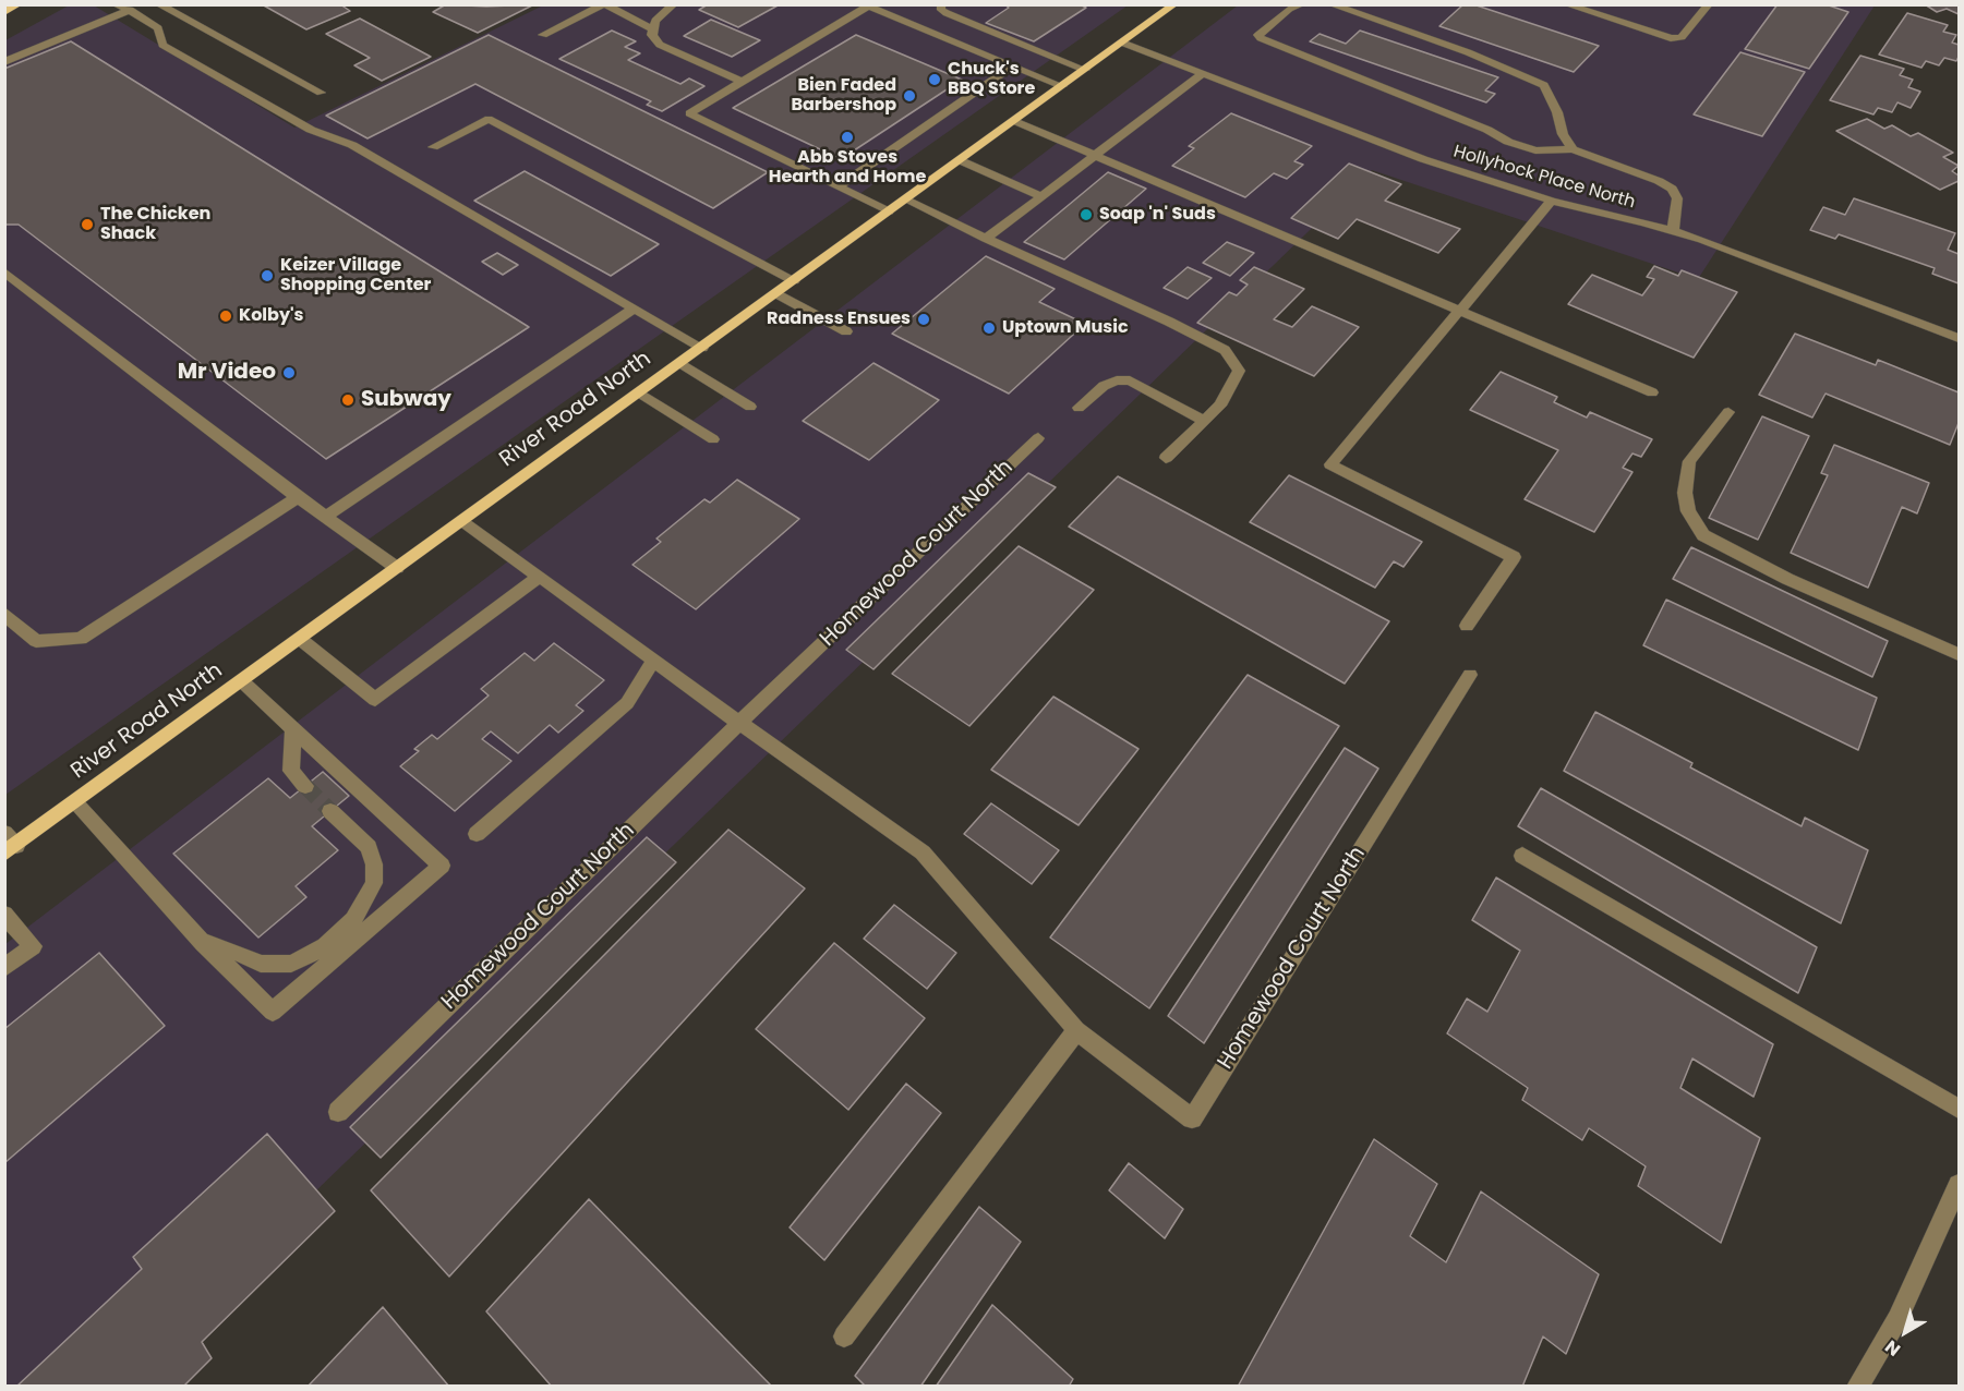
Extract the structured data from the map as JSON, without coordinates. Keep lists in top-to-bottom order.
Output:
{
  "streets": {
    "main road": ["River Road North"],
    "street": ["Hollyhock Place North", "Homewood Court North"]
  },
  "crossings": [
    ["Hollyhock Place North", "River Road North"],
    ["River Road North", "Homewood Court North"]
  ],
  "places": [
    "Chuck's BBQ Store",
    "Bien Faded Barbershop",
    "Abb Stoves Hearth and Home",
    "Soap 'n' Suds",
    "The Chicken Shack",
    "Keizer Village Shopping Center",
    "Kolby's",
    "Radness Ensues",
    "Uptown Music",
    "Mr Video",
    "Subway"
  ],
  "north": "bottom left"
}
